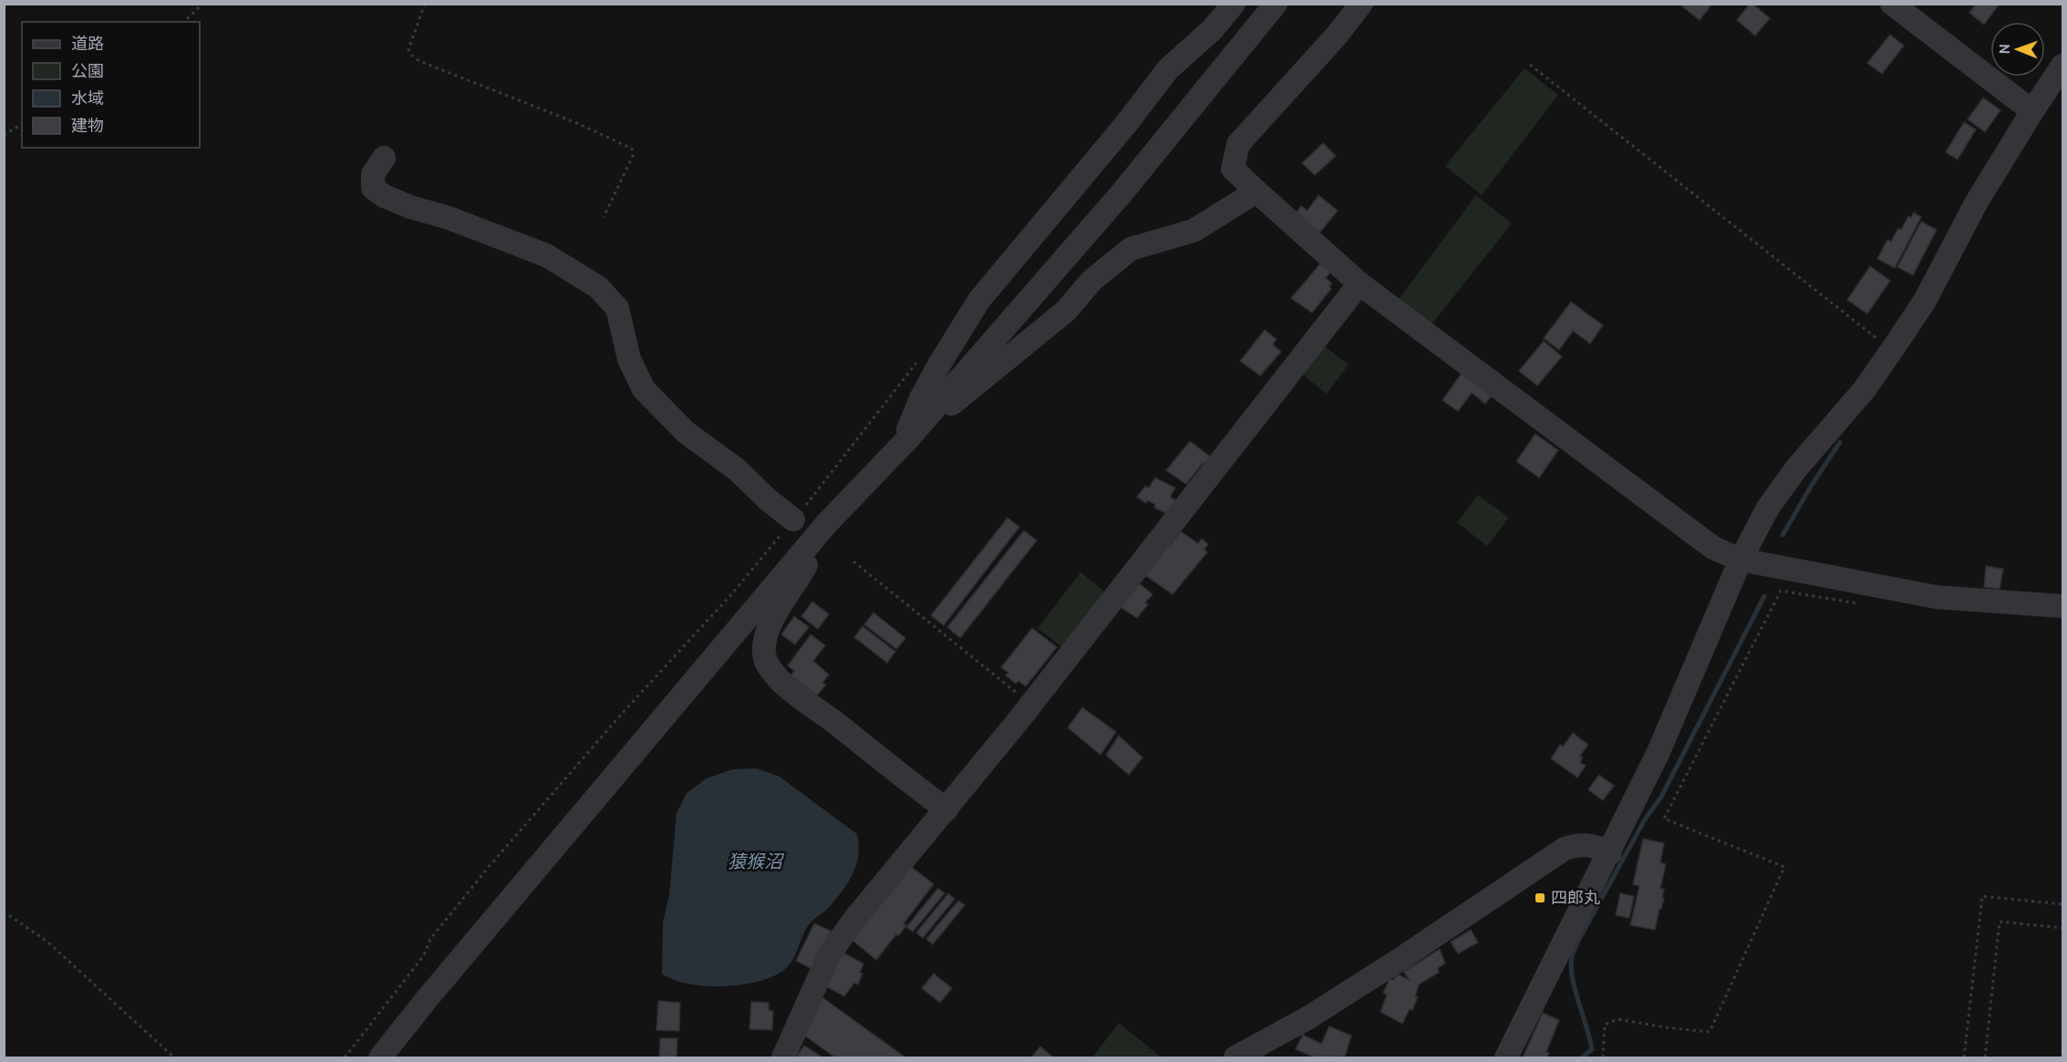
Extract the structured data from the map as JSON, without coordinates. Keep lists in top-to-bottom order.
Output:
{
  "water": ["猿猴沼"],
  "places": {
    "transit": ["四郎丸"]
  },
  "legend": [
    "道路",
    "公園",
    "水域",
    "建物"
  ],
  "north": "left"
}
